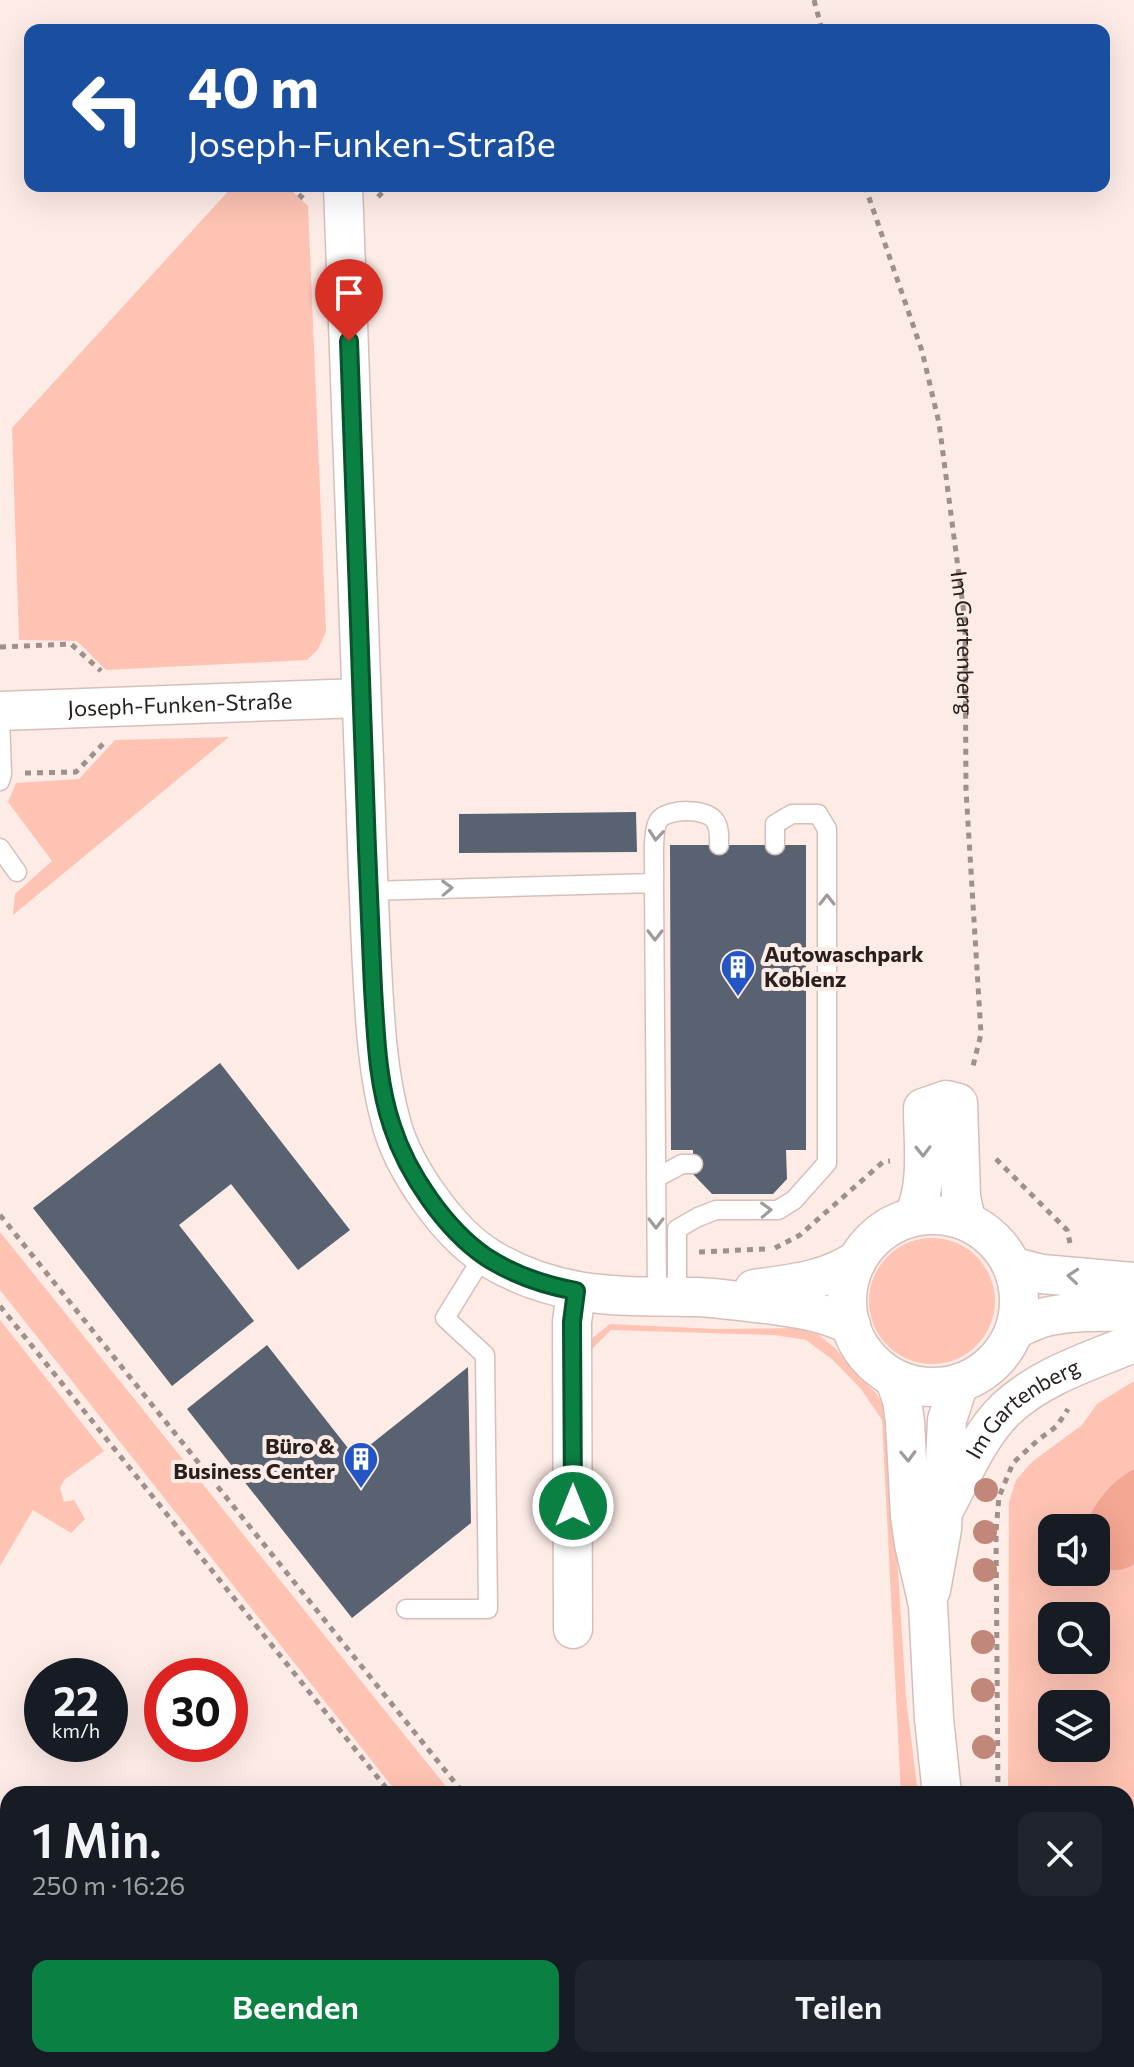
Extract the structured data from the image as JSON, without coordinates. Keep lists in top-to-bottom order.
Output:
{
  "streets": {
    "street": ["Im Gartenberg", "Joseph-Funken-Straße"]
  },
  "places": {
    "building": ["Autowaschpark Koblenz", "Büro & Business Center"]
  },
  "page": {
    "turn": ["40 m", "Joseph-Funken-Straße"],
    "speed": "22 km/h",
    "limit": "30",
    "heading": ["1 Min.", "250 m · 16:26"],
    "buttons": ["Beenden", "Teilen"]
  }
}
